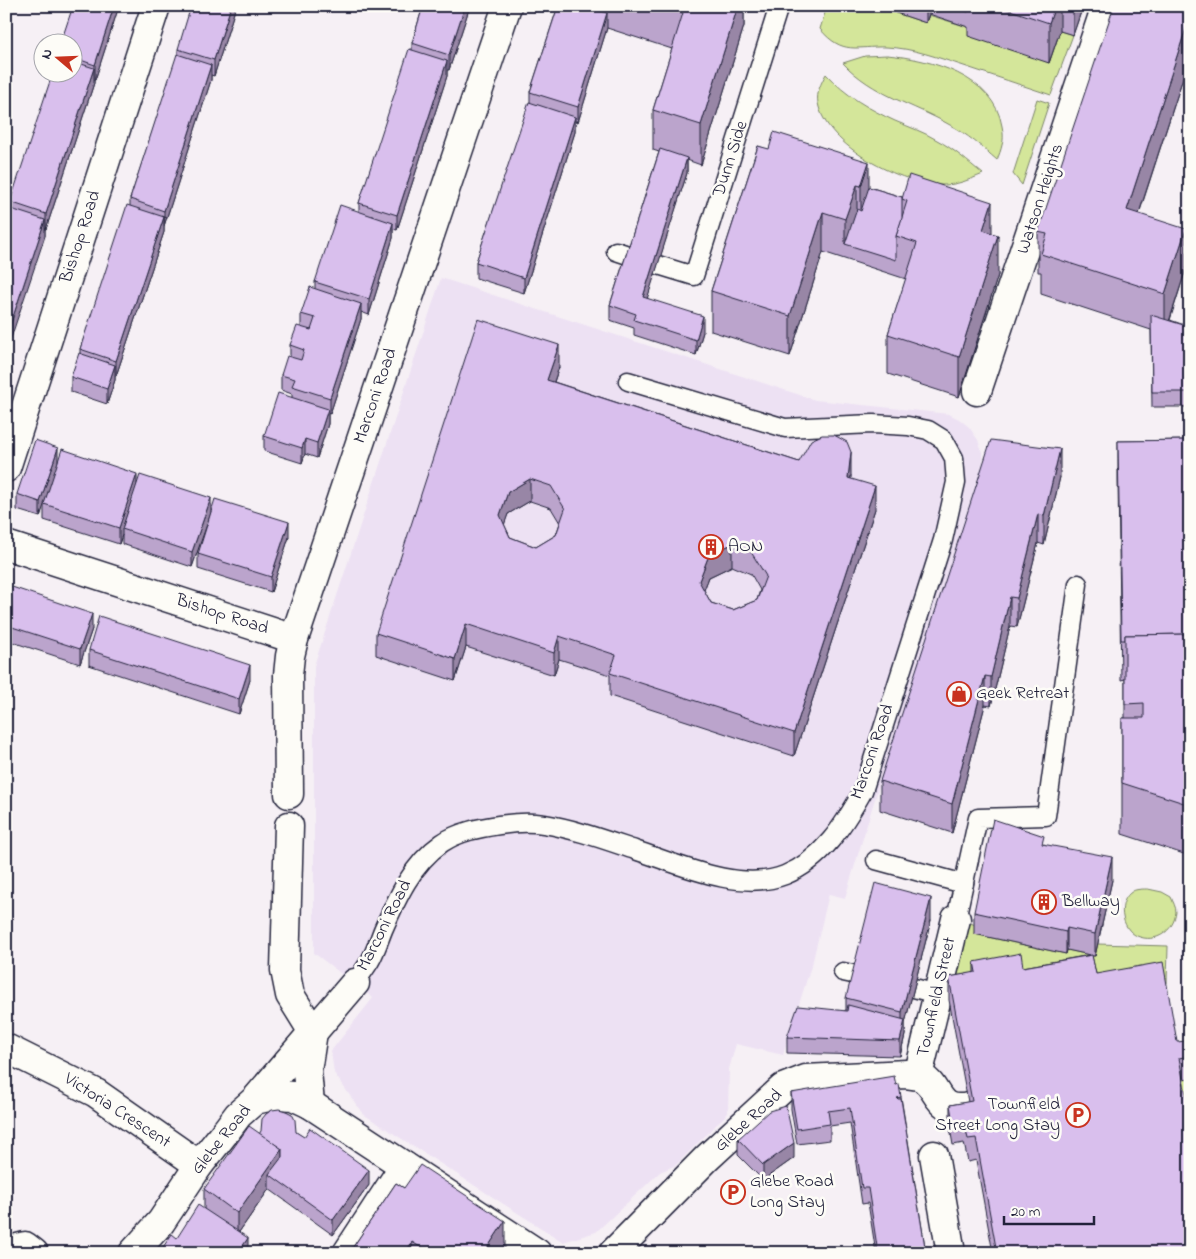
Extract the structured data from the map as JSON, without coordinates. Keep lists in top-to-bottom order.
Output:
{
  "streets": {
    "street": [
      "Watson Heights",
      "Bishop Road",
      "Marconi Road",
      "Townfield Street",
      "Victoria Crescent",
      "Glebe Road"
    ],
    "lane": ["Dunn Side"]
  },
  "crossings": [
    ["Bishop Road", "Marconi Road"],
    ["Marconi Road", "Glebe Road"],
    ["Townfield Street", "Glebe Road"],
    ["Victoria Crescent", "Glebe Road"]
  ],
  "places": {
    "building": ["AON", "Bellway"],
    "shop": ["Geek Retreat"],
    "parking": ["Townfield Street Long Stay", "Glebe Road Long Stay"]
  },
  "scale_bar": "20 m",
  "north": "left"
}
